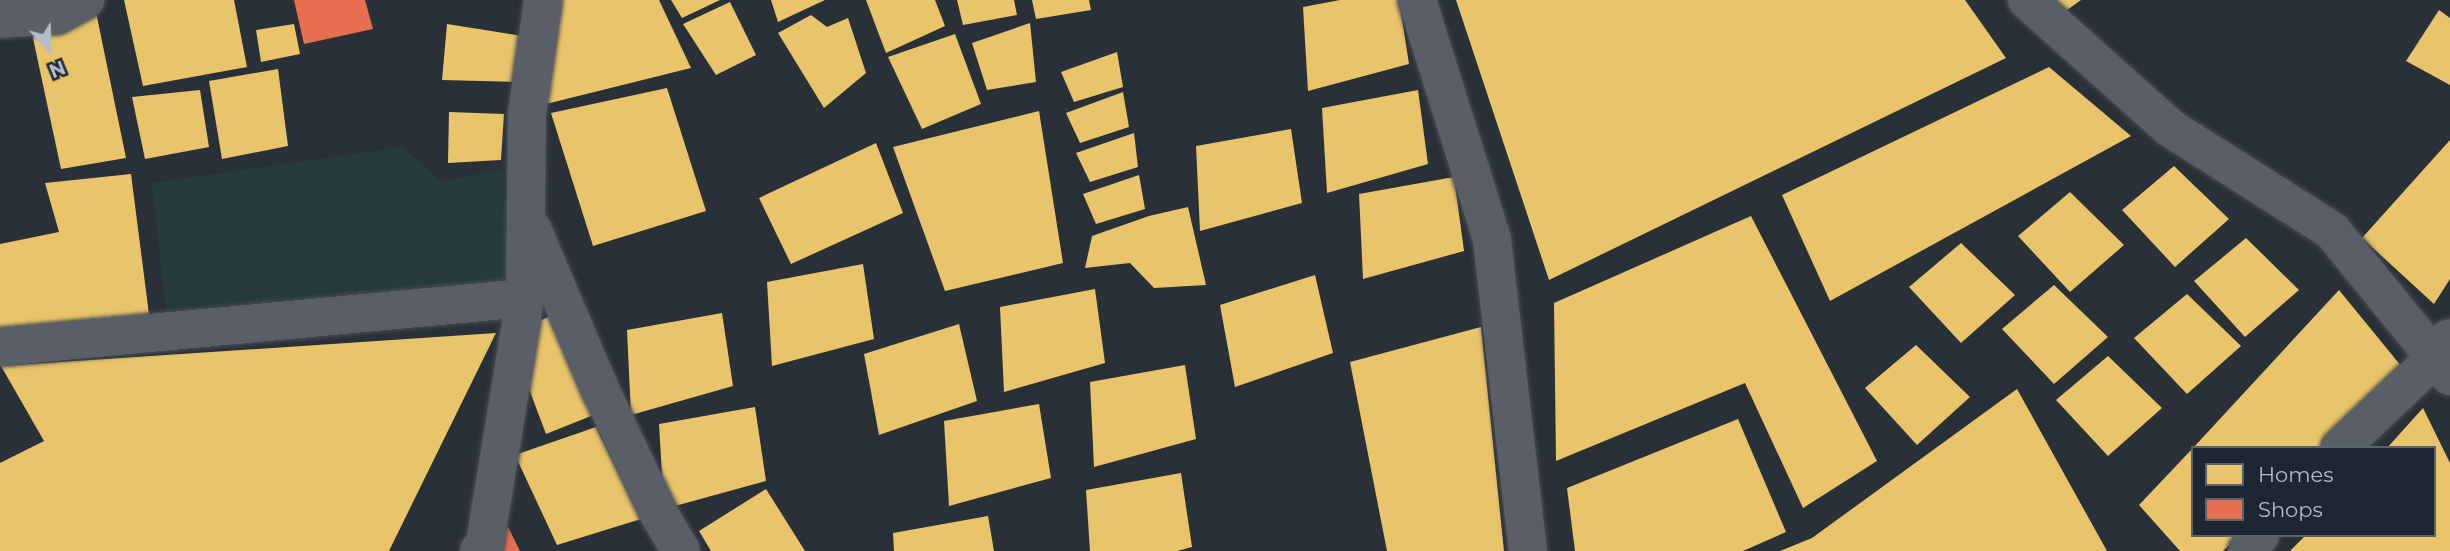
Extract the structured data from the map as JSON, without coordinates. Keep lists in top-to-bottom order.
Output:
{
  "legend": ["Homes", "Shops"],
  "north": "bottom"
}
